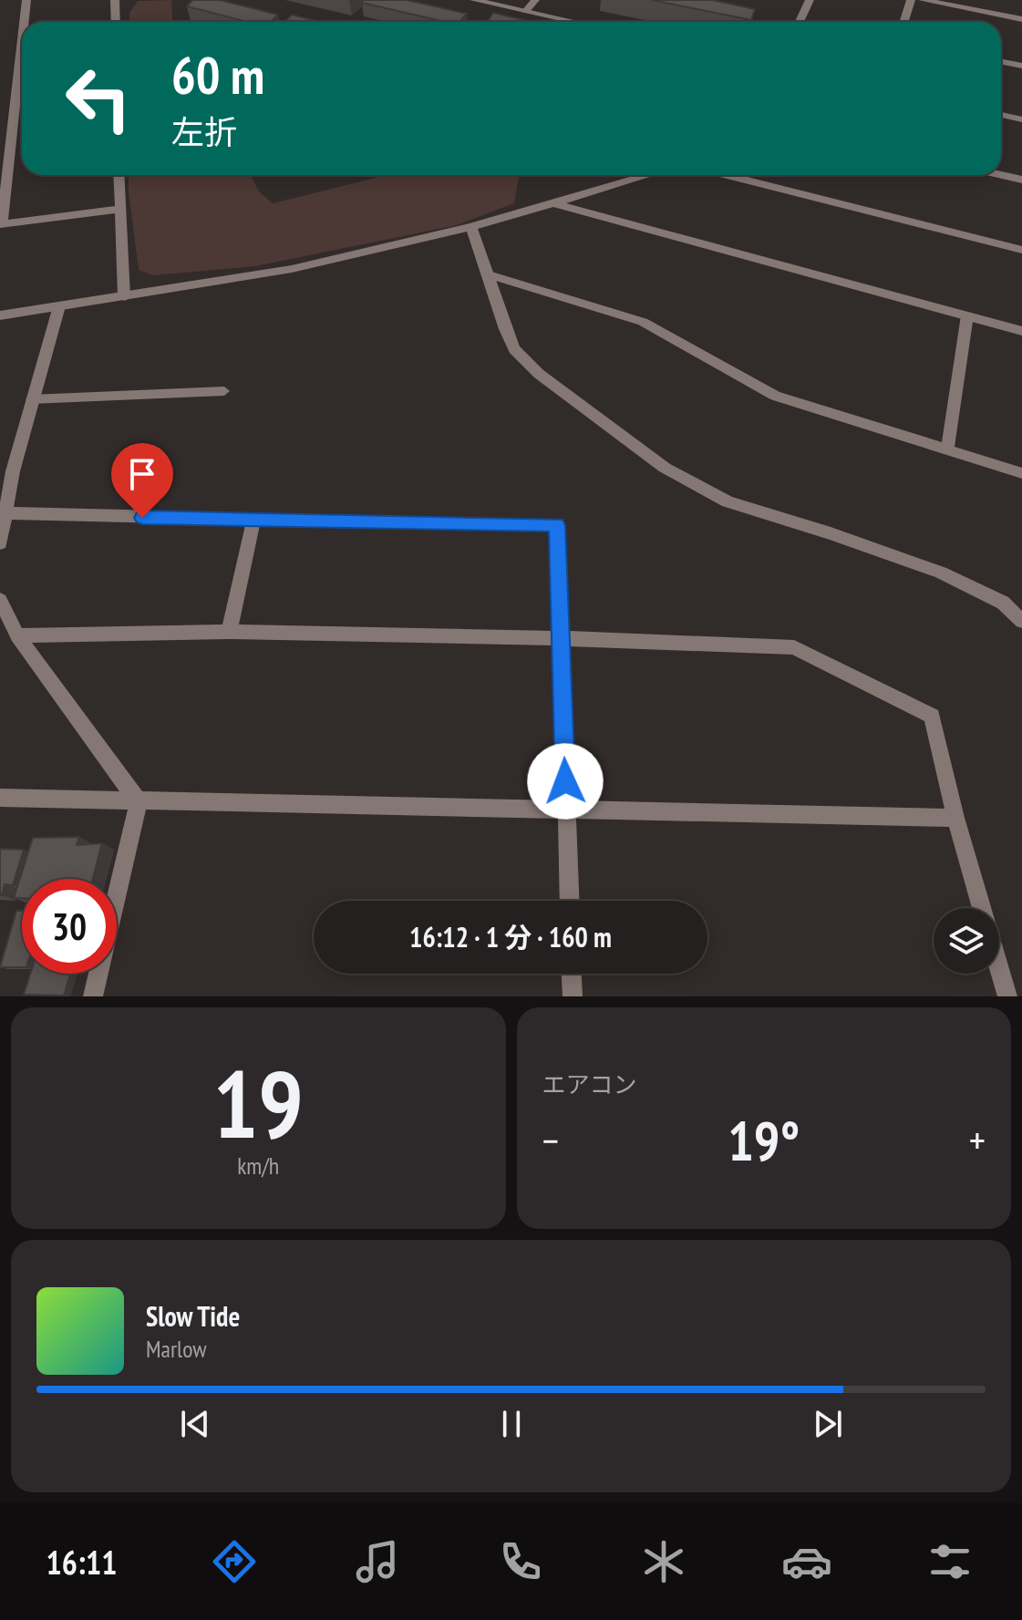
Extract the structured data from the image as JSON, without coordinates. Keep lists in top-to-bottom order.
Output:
{
  "page": {
    "turn": ["60 m", "左折"],
    "limit": "30",
    "trip": "16:12 · 1 分 · 160 m",
    "tile": [
      ["19", "km/h"],
      "エアコン"
    ],
    "heat": ["−", "19°", "+"],
    "song": ["Slow Tide", "Marlow"],
    "tabs": "16:11"
  }
}
